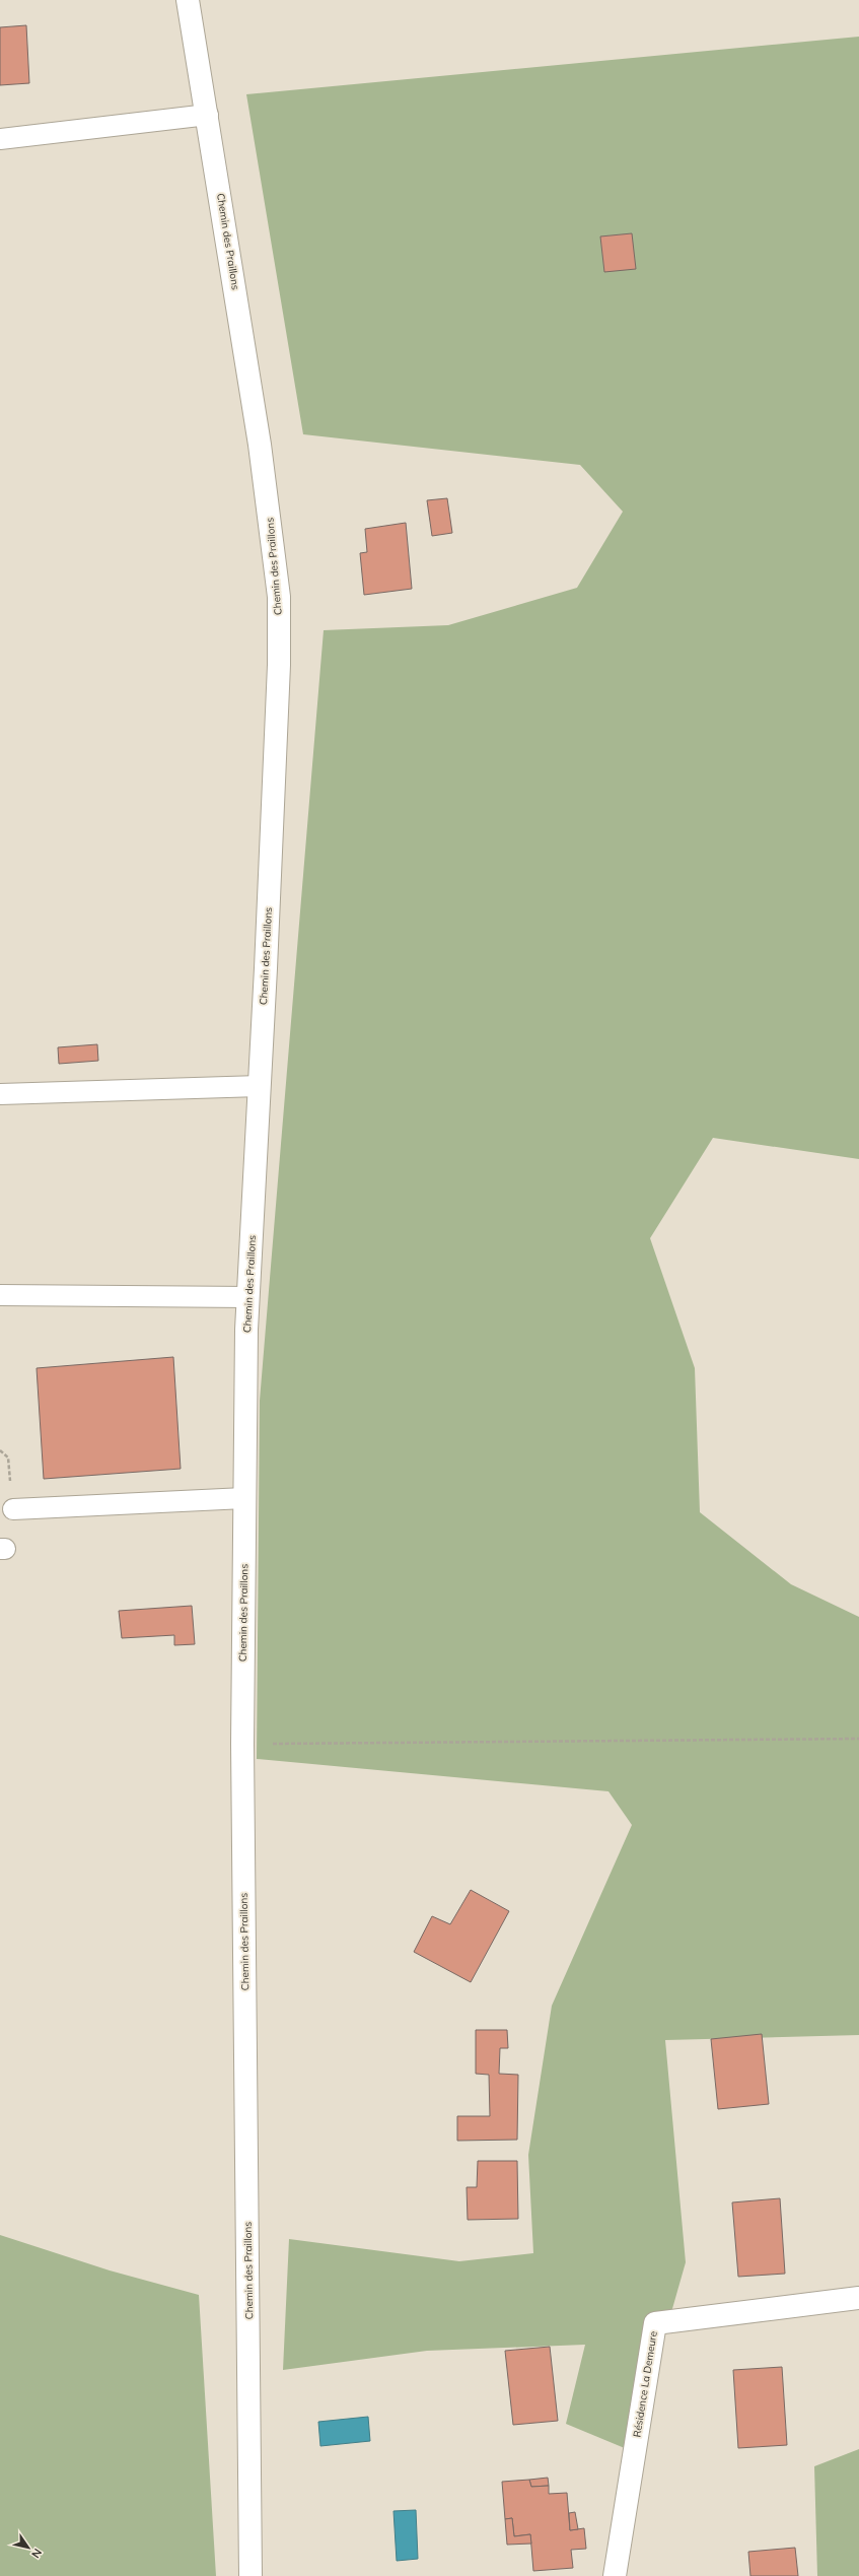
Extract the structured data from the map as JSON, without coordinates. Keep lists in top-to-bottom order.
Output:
{
  "streets": {
    "street": ["Chemin des Praillons", "Résidence La Demeure"]
  },
  "north": "bottom right"
}
